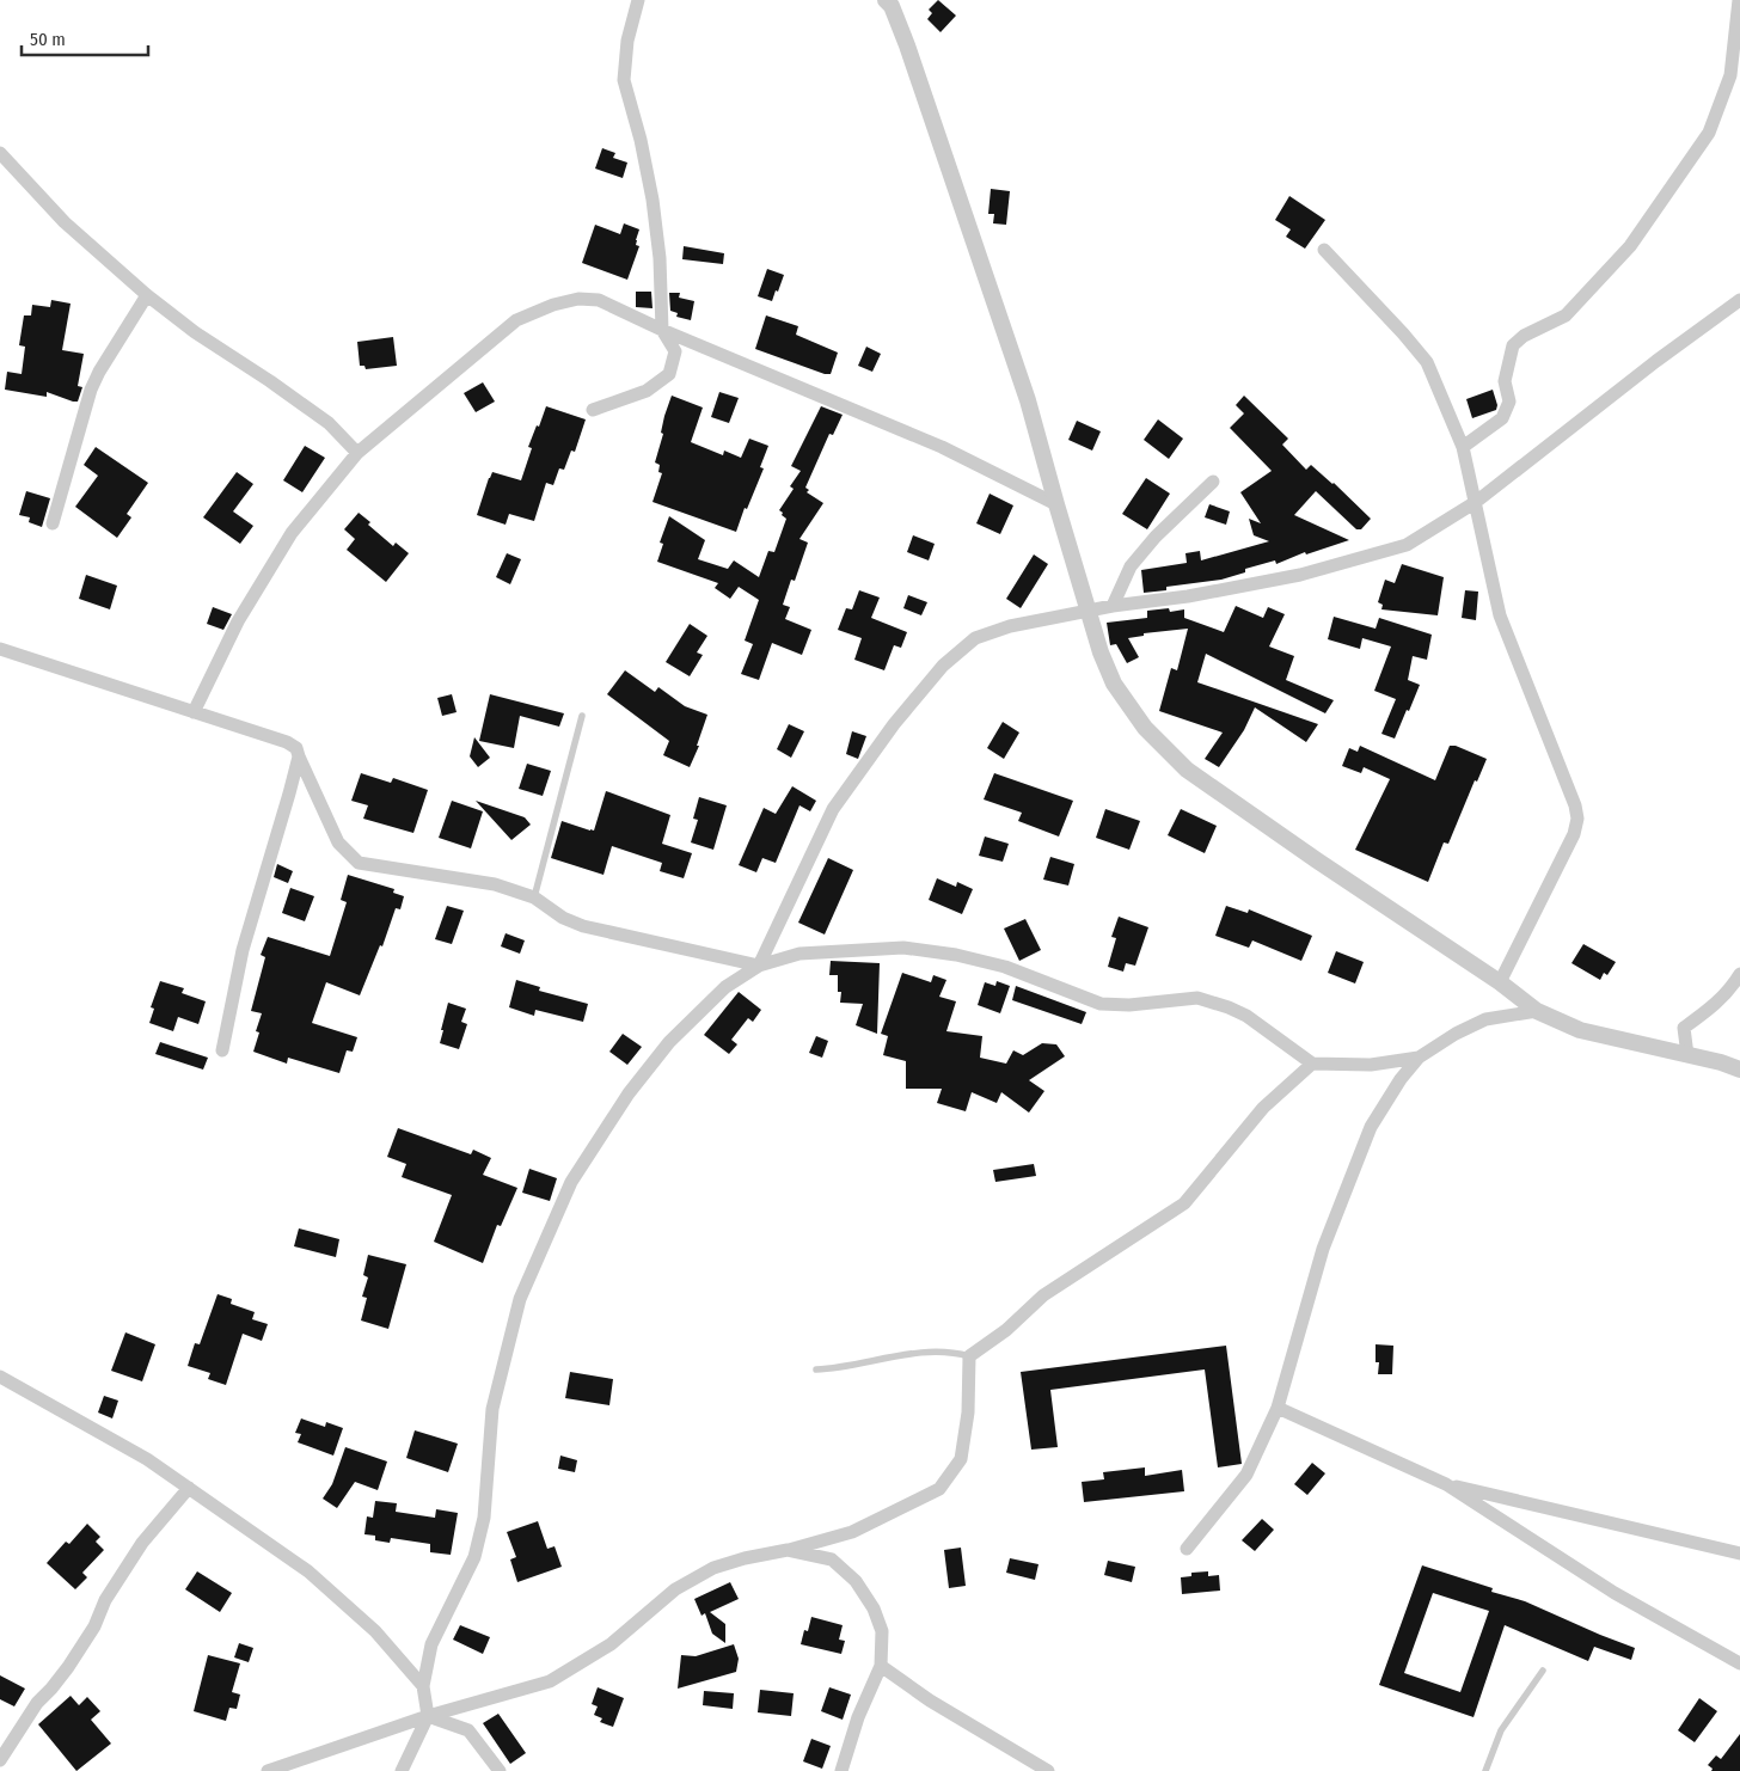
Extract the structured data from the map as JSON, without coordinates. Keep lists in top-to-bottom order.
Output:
{
  "scale_bar": "50 m"
}
